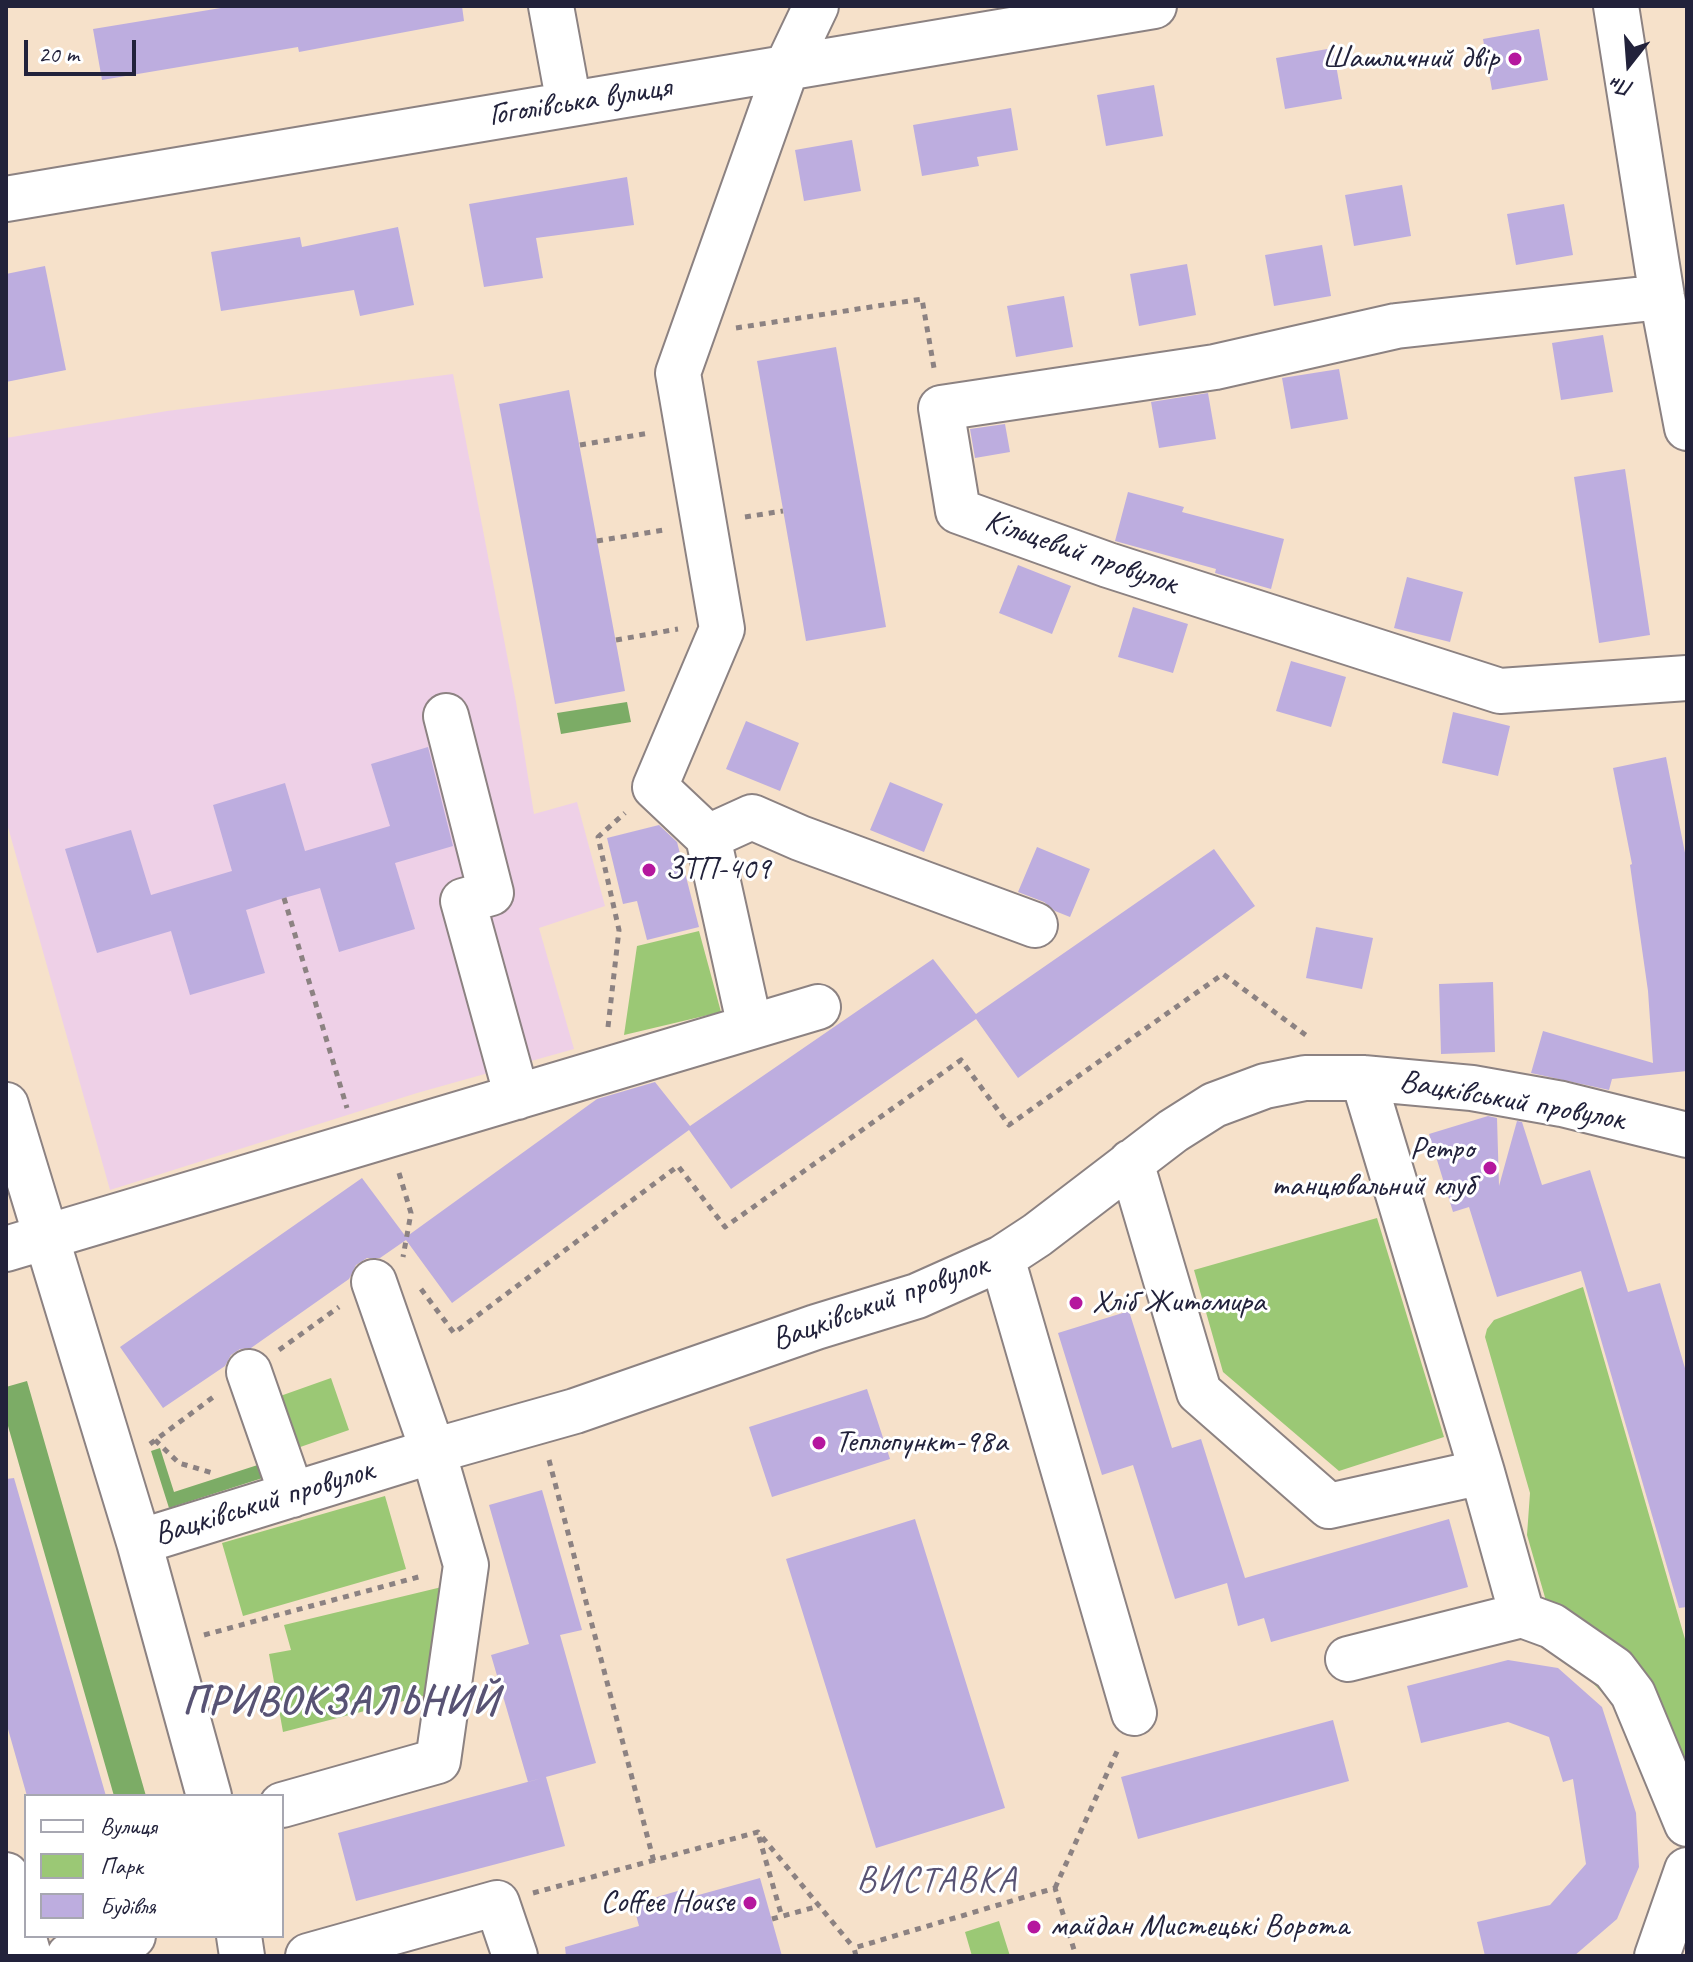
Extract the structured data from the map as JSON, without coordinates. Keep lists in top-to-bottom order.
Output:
{
  "streets": {
    "street": ["Гоголівська вулиця", "Кільцевий провулок", "Вацківський провулок"]
  },
  "districts": ["ПРИВОКЗАЛЬНИЙ", "ВИСТАВКА"],
  "places": [
    "Шашличний двір",
    "ЗТП-409",
    "Ретро танцювальний клуб",
    "Хліб Житомира",
    "Теплопункт-98а",
    "Coffee House",
    "майдан Мистецькі Ворота"
  ],
  "legend": ["Вулиця", "Парк", "Будівля"],
  "scale_bar": "20 m",
  "north": "bottom"
}
